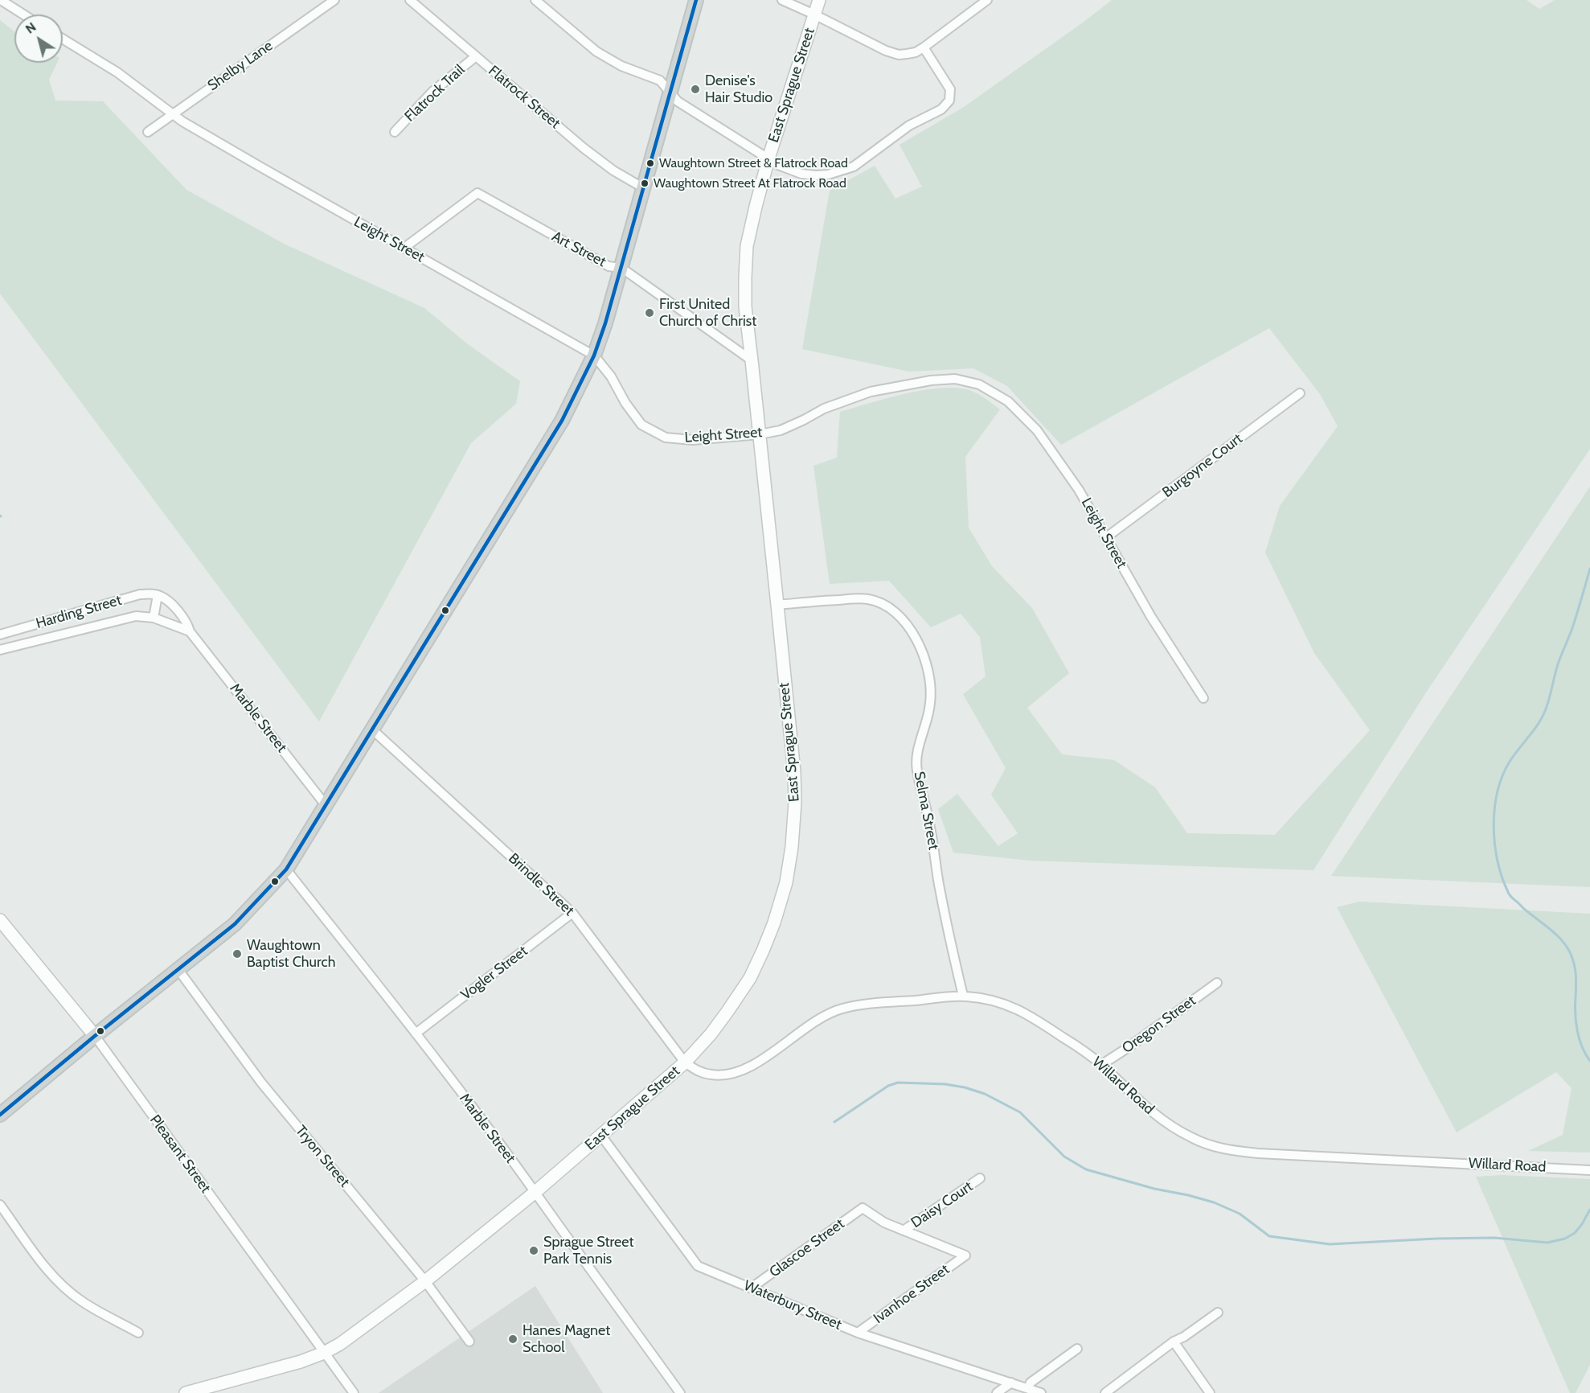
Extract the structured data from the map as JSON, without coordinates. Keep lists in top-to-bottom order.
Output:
{
  "streets": {
    "street": [
      "Shelby Lane",
      "East Sprague Street",
      "Flatrock Trail",
      "Flatrock Street",
      "Leight Street",
      "Art Street",
      "Burgoyne Court",
      "Harding Street",
      "Marble Street",
      "Selma Street",
      "Brindle Street",
      "Vogler Street",
      "Oregon Street",
      "Willard Road",
      "Pleasant Street",
      "Tryon Street",
      "Daisy Court",
      "Glascoe Street",
      "Ivanhoe Street",
      "Waterbury Street"
    ]
  },
  "crossings": [
    ["Shelby Lane", "Leight Street"],
    ["East Sprague Street", "Leight Street"],
    ["East Sprague Street", "Art Street"],
    ["East Sprague Street", "Marble Street"],
    ["East Sprague Street", "Selma Street"],
    ["East Sprague Street", "Brindle Street"],
    ["East Sprague Street", "Willard Road"],
    ["East Sprague Street", "Pleasant Street"],
    ["East Sprague Street", "Tryon Street"],
    ["East Sprague Street", "Waterbury Street"],
    ["Flatrock Trail", "Flatrock Street"],
    ["Leight Street", "Art Street"],
    ["Leight Street", "Burgoyne Court"],
    ["Harding Street", "Marble Street"],
    ["Marble Street", "Vogler Street"],
    ["Selma Street", "Willard Road"],
    ["Brindle Street", "Vogler Street"],
    ["Brindle Street", "Willard Road"],
    ["Oregon Street", "Willard Road"],
    ["Daisy Court", "Glascoe Street"],
    ["Daisy Court", "Ivanhoe Street"],
    ["Glascoe Street", "Ivanhoe Street"],
    ["Glascoe Street", "Waterbury Street"],
    ["Ivanhoe Street", "Waterbury Street"]
  ],
  "places": [
    "Denise's Hair Studio",
    "Waughtown Street & Flatrock Road",
    "Waughtown Street At Flatrock Road",
    "First United Church of Christ",
    "Waughtown Baptist Church",
    "Sprague Street Park Tennis",
    "Hanes Magnet School"
  ],
  "north": "top left"
}
